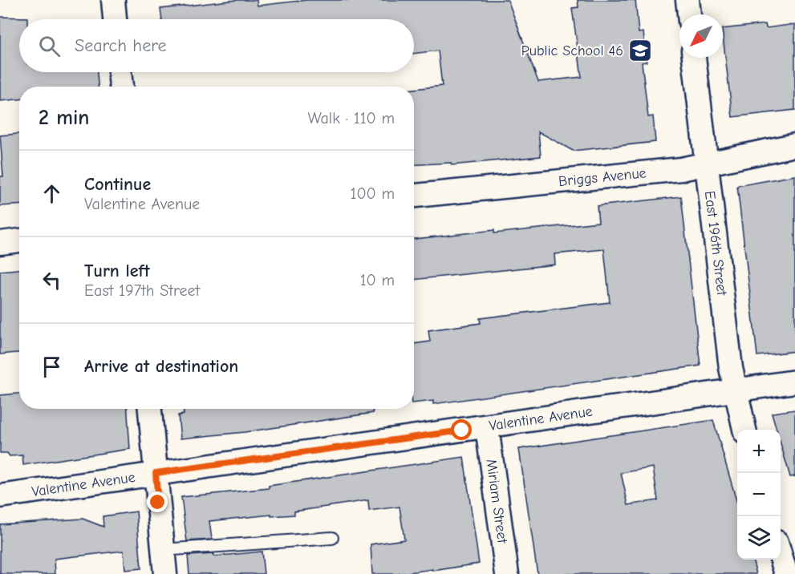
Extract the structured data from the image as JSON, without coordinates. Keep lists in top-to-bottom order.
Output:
{
  "streets": {
    "street": [
      "Briggs Avenue",
      "East 196th Street",
      "Valentine Avenue",
      "Miriam Street"
    ]
  },
  "crossings": [
    ["Briggs Avenue", "East 196th Street"],
    ["East 196th Street", "Valentine Avenue"],
    ["Valentine Avenue", "Miriam Street"]
  ],
  "places": {
    "school or university": ["Public School 46"]
  },
  "north": "bottom left",
  "page": {
    "search": "Search here",
    "heading": ["2 min", "Walk · 110 m"],
    "list": [
      ["Continue", "Valentine Avenue", "100 m"],
      ["Turn left", "East 197th Street", "10 m"],
      "Arrive at destination"
    ],
    "map_buttons": ["+", "−"]
  }
}
